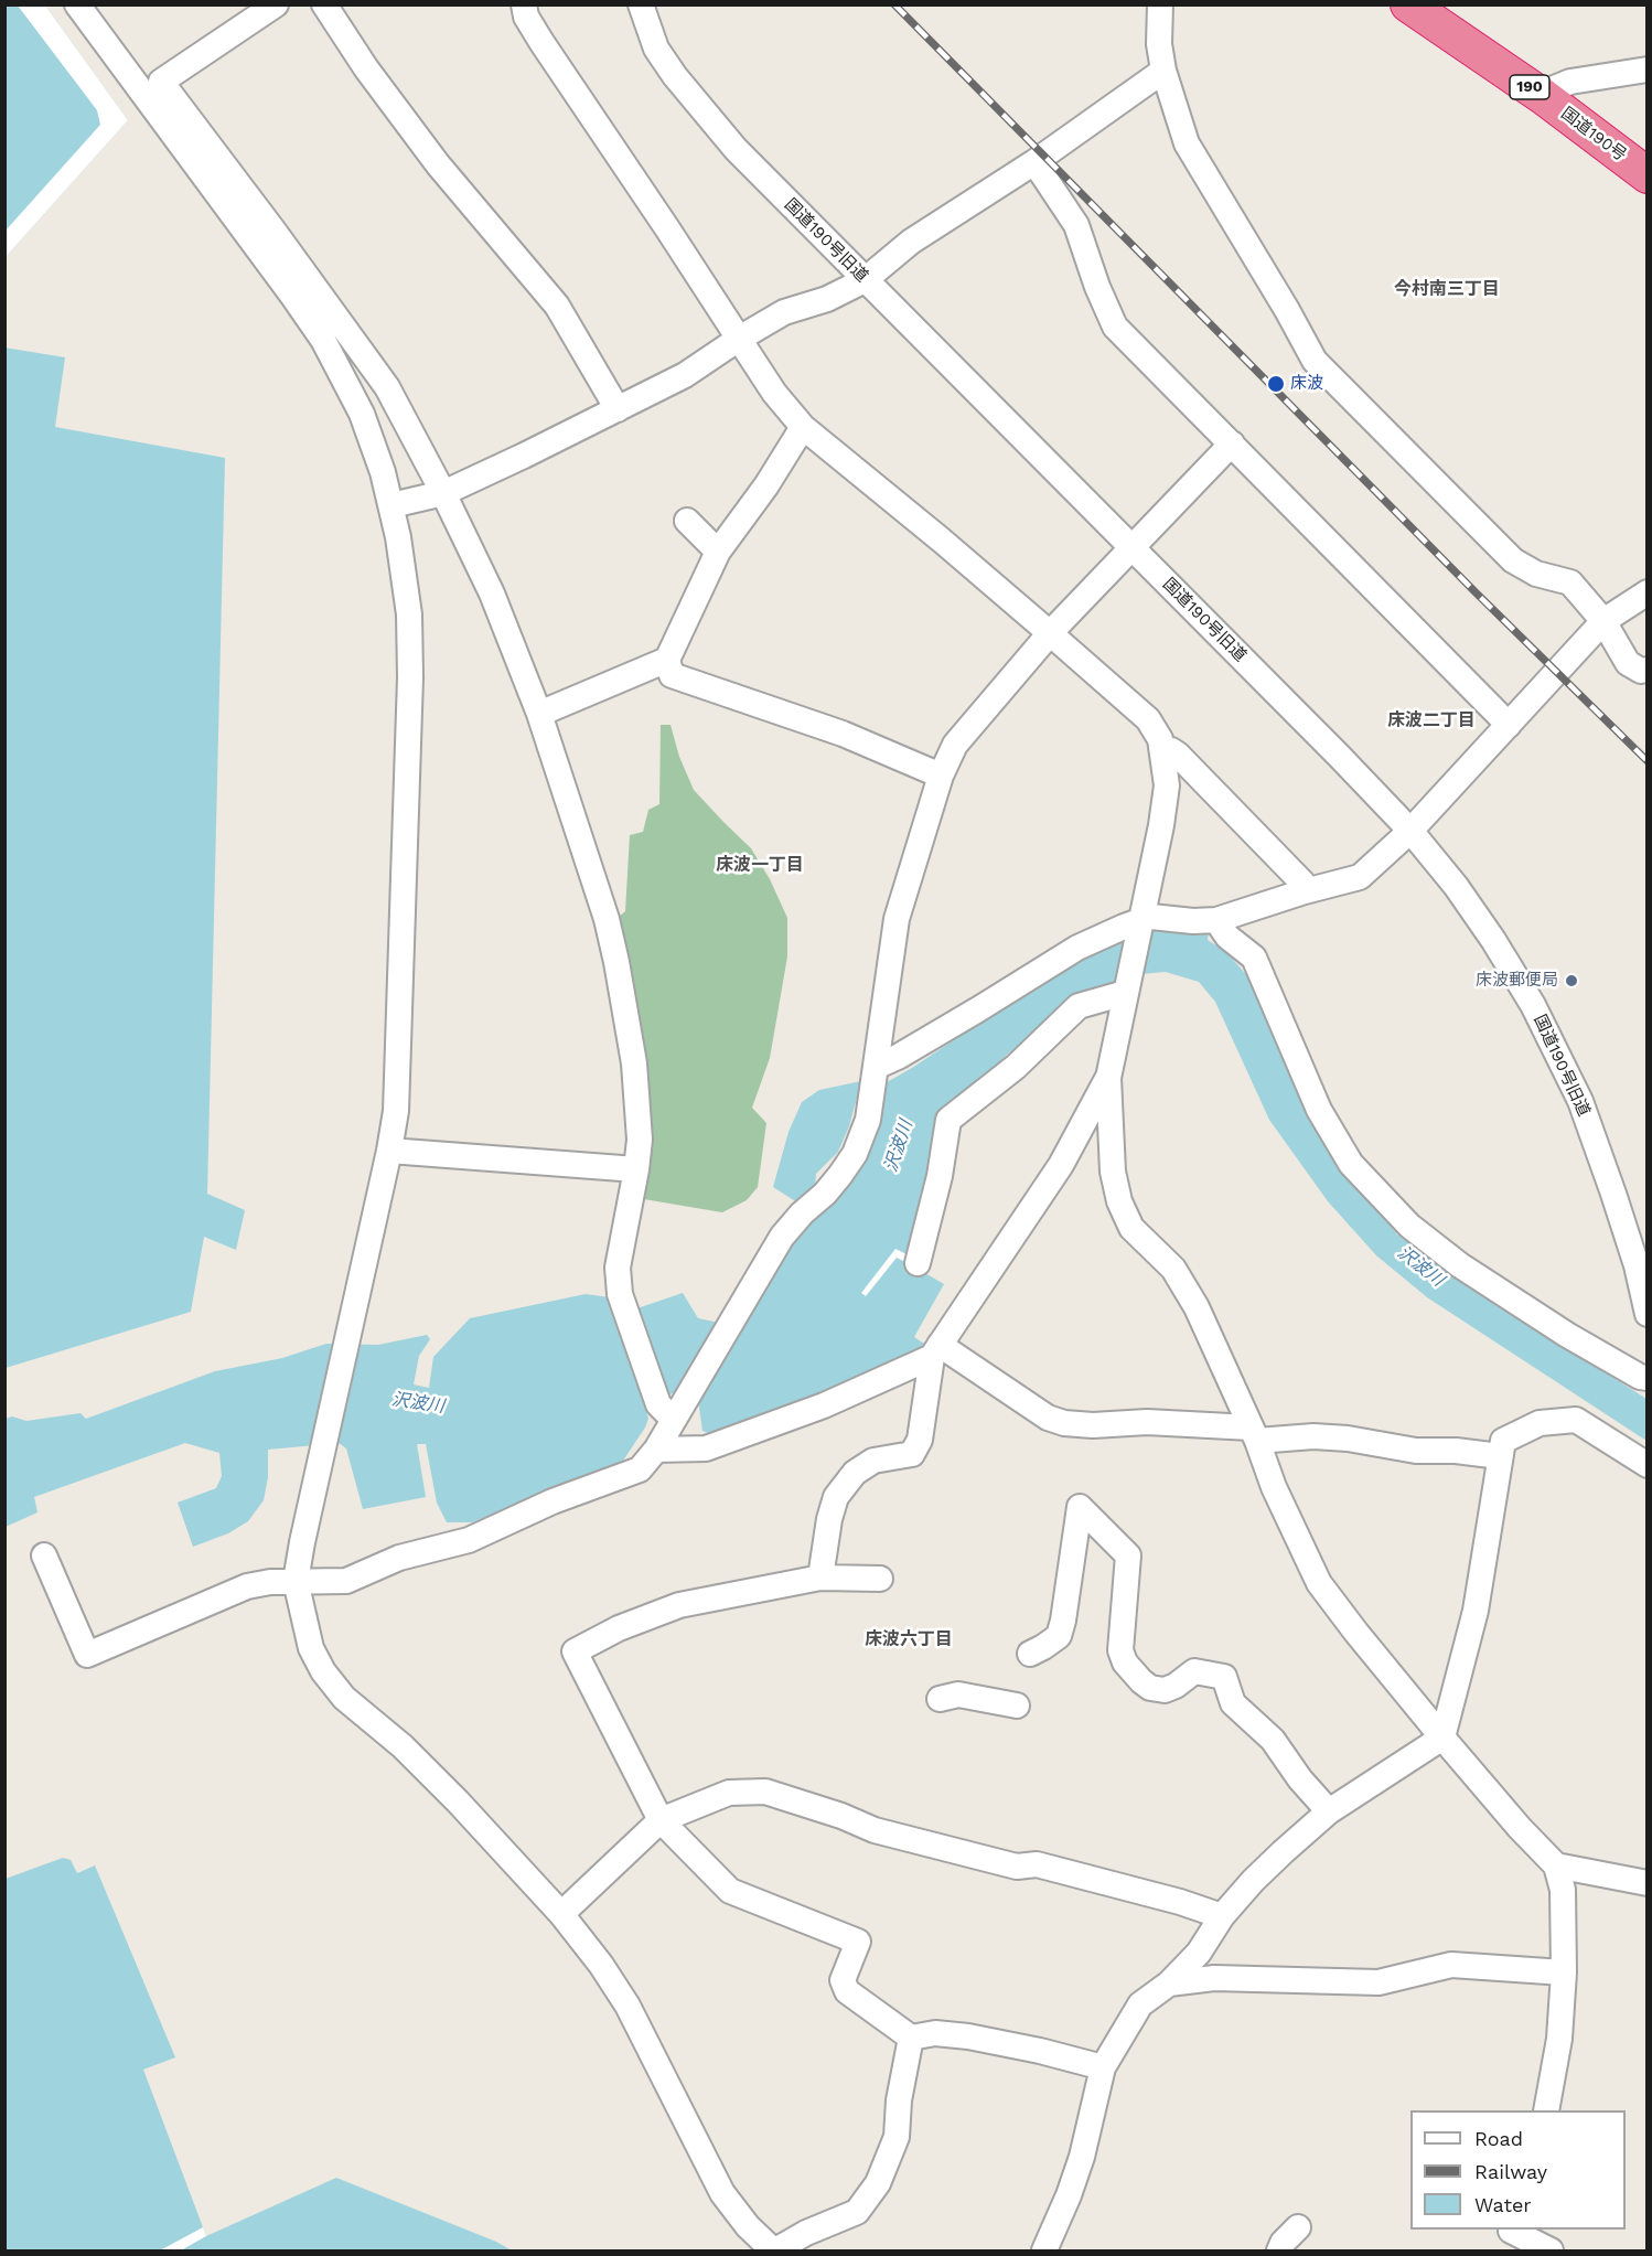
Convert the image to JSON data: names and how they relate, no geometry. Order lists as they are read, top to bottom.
{
  "streets": {
    "highway": ["190", "国道190号"],
    "street": ["国道190号旧道"]
  },
  "districts": [
    "今村南三丁目",
    "床波二丁目",
    "床波一丁目",
    "床波六丁目"
  ],
  "water": ["沢波川"],
  "places": ["床波", "床波郵便局"],
  "legend": ["Road", "Railway", "Water"]
}
